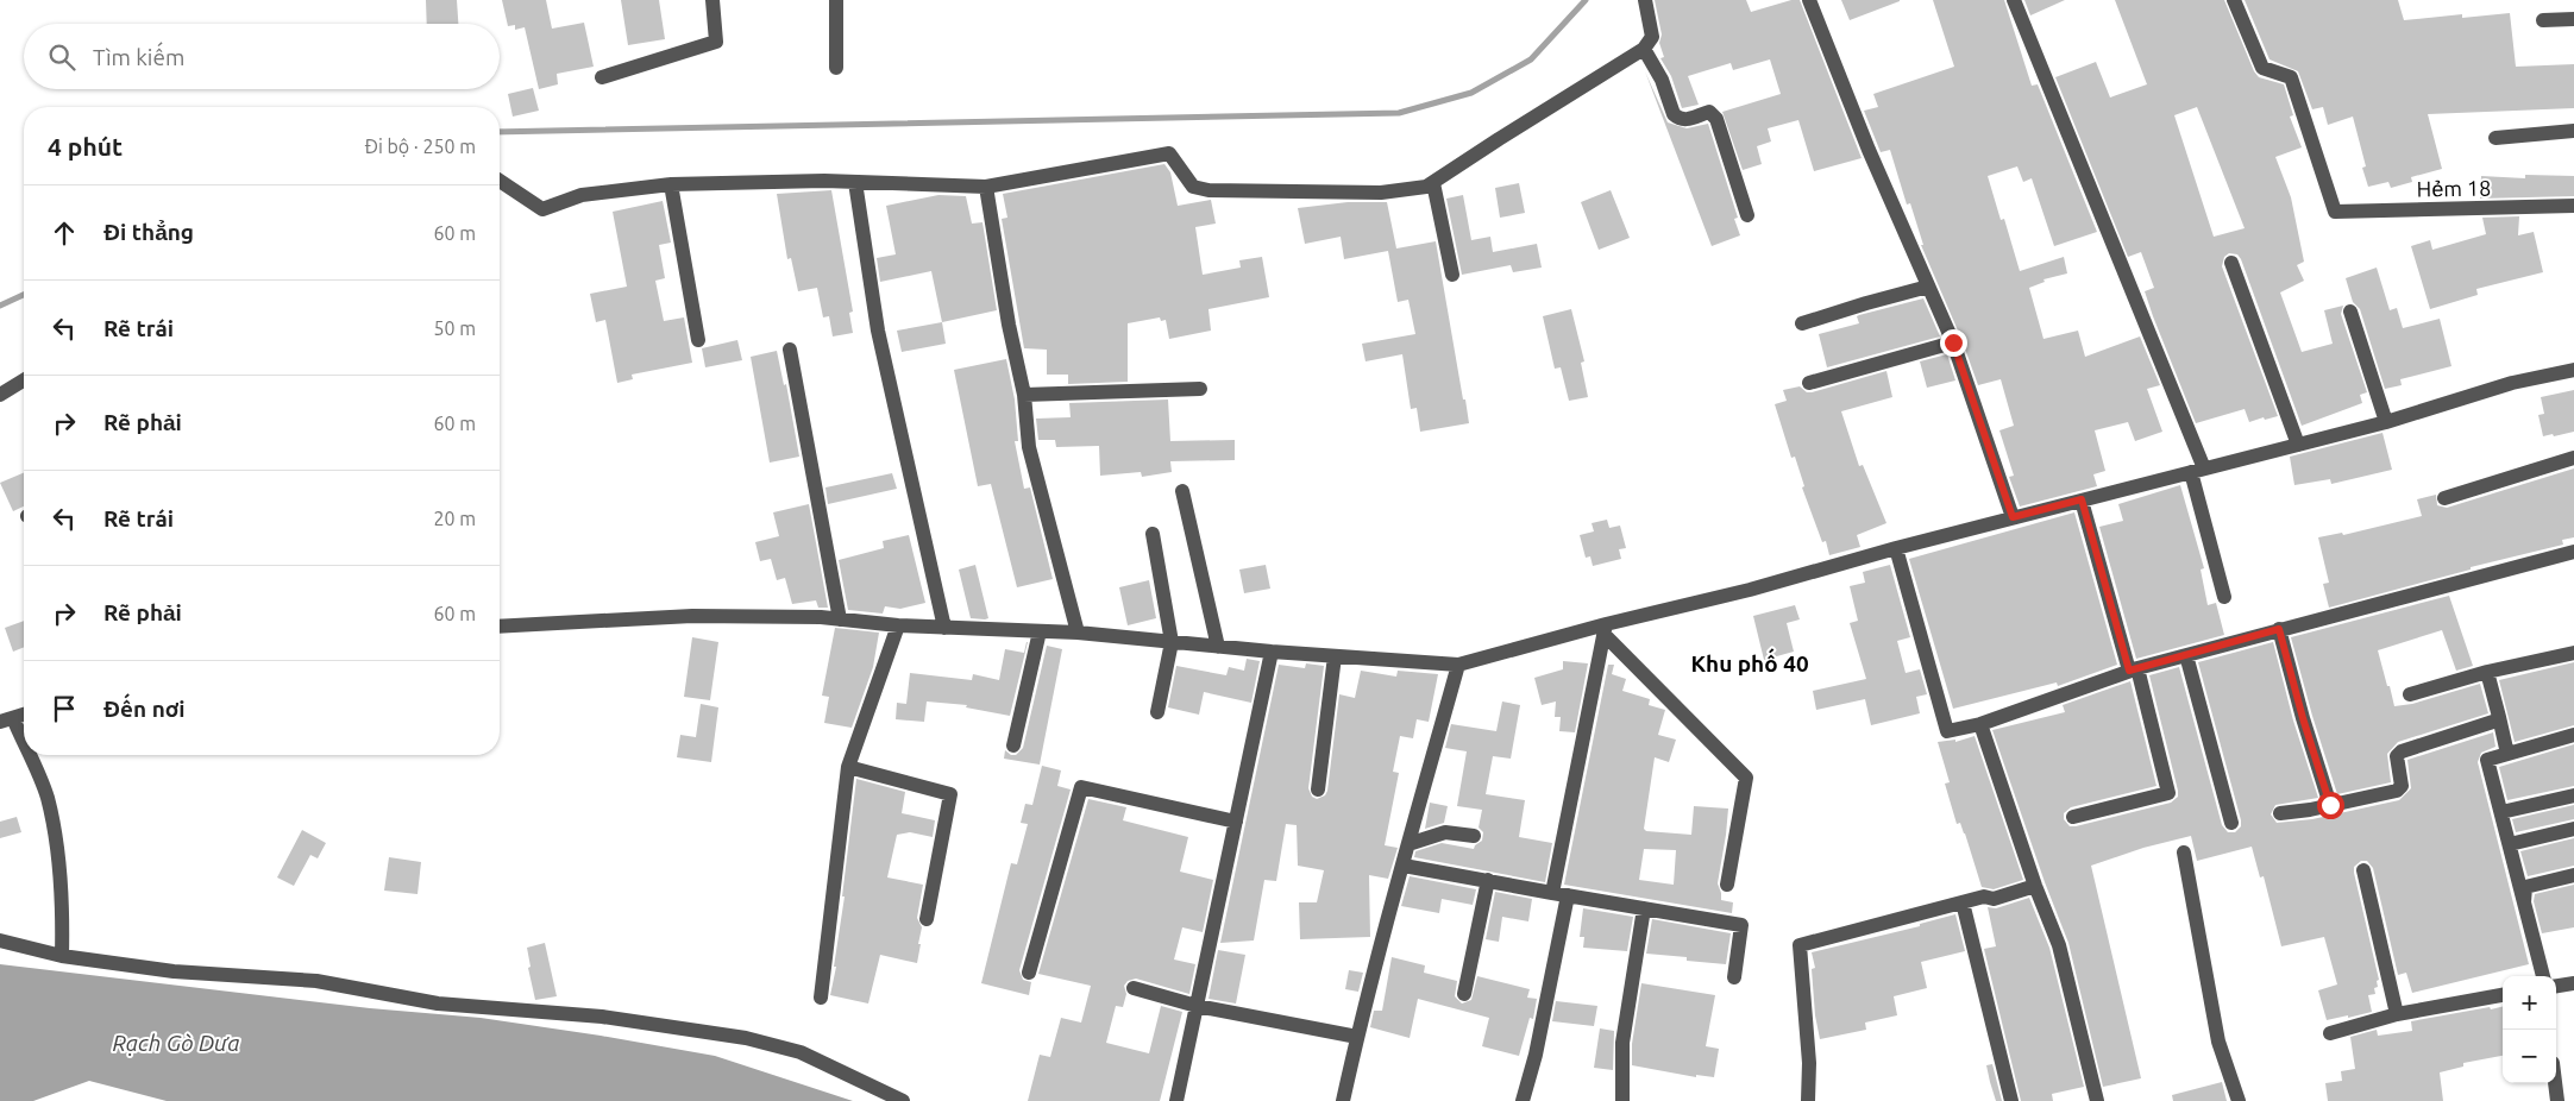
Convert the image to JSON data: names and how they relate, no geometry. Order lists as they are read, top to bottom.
{
  "streets": {
    "street": ["Hẻm 18"]
  },
  "districts": ["Khu phố 40"],
  "water": ["Rạch Gò Dưa"],
  "page": {
    "search": "Tìm kiếm",
    "heading": ["4 phút", "Đi bộ · 250 m"],
    "list": [
      ["Đi thẳng", "60 m"],
      ["Rẽ trái", "50 m"],
      ["Rẽ phải", "60 m"],
      ["Rẽ trái", "20 m"],
      ["Rẽ phải", "60 m"],
      "Đến nơi"
    ],
    "map_buttons": ["+", "−"]
  }
}
